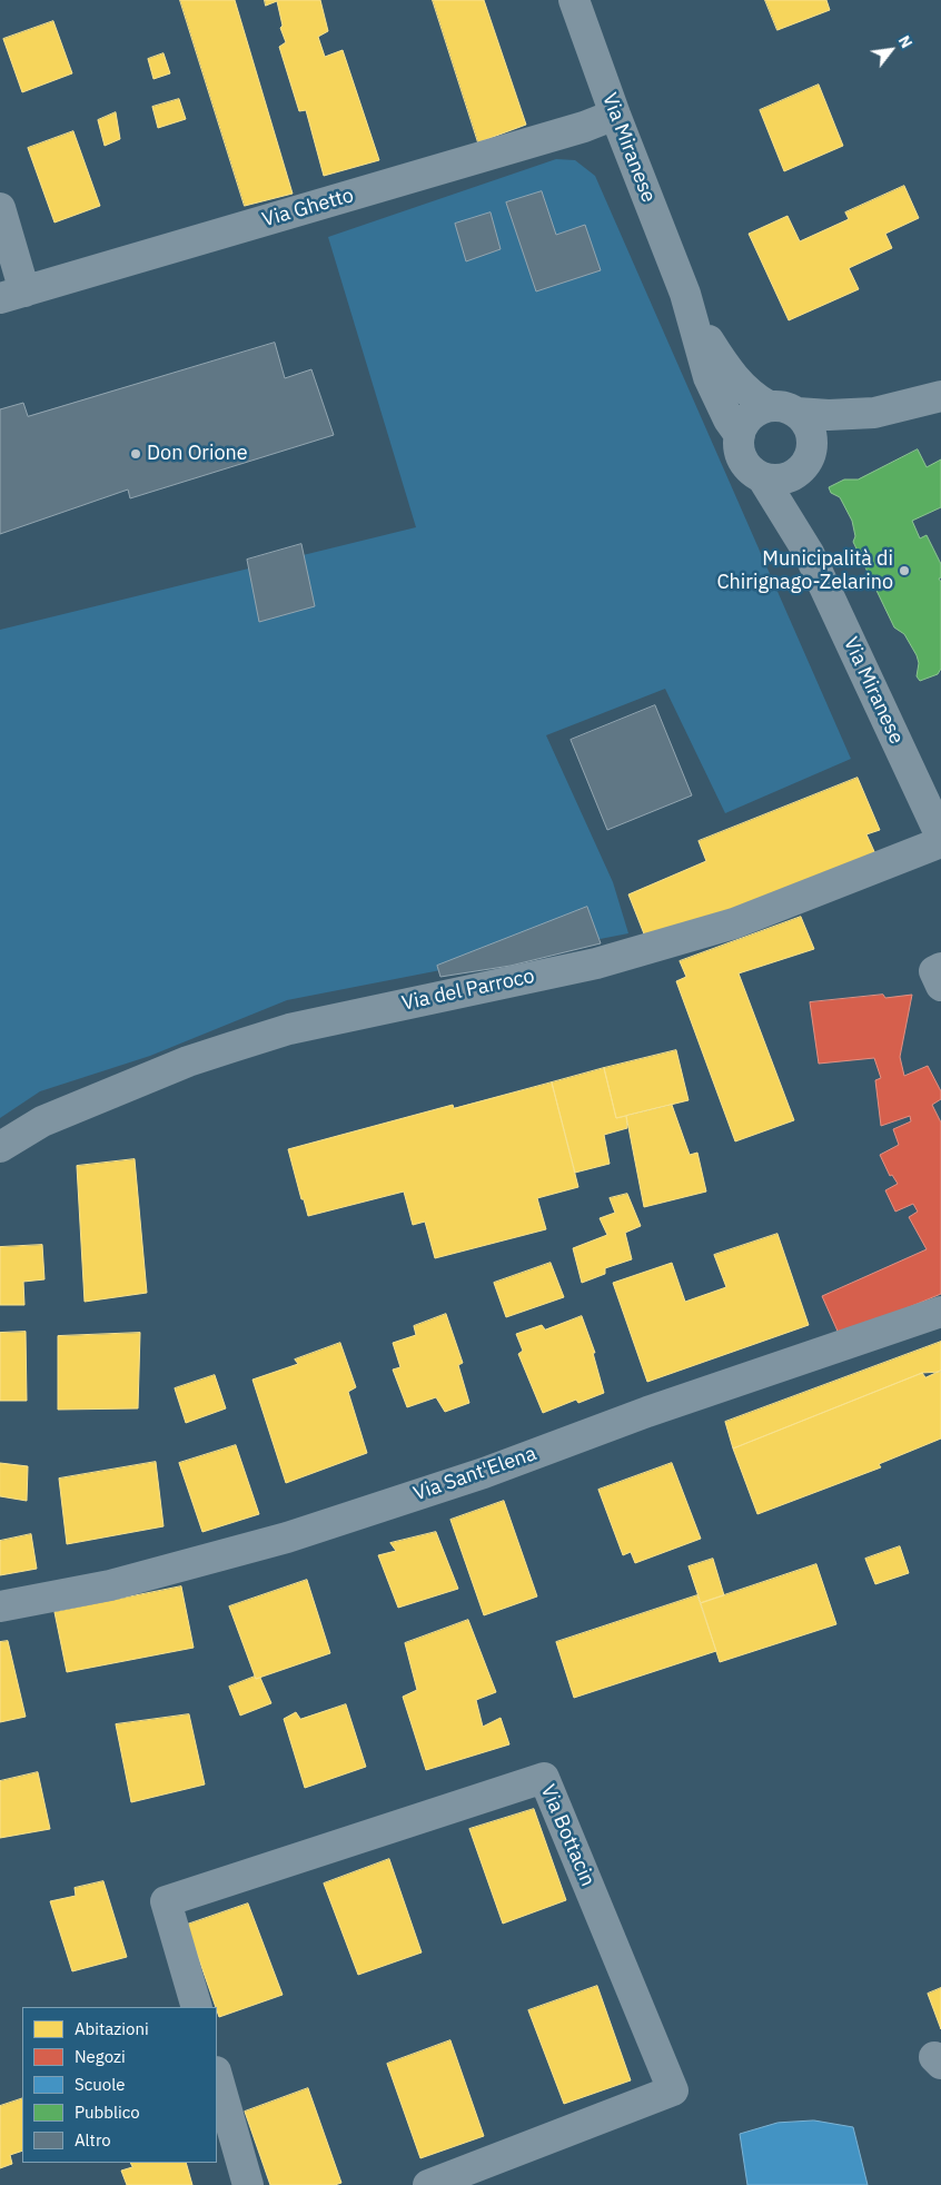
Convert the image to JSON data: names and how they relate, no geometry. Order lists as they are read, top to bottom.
{
  "streets": {
    "street": [
      "Via Miranese",
      "Via Ghetto",
      "Via del Parroco",
      "Via Sant'Elena",
      "Via Bottacin"
    ]
  },
  "crossings": [
    ["Via Miranese", "Via Ghetto"]
  ],
  "places": ["Don Orione", "Municipalità di Chirignago-Zelarino"],
  "legend": [
    "Abitazioni",
    "Negozi",
    "Scuole",
    "Pubblico",
    "Altro"
  ],
  "north": "top right"
}
